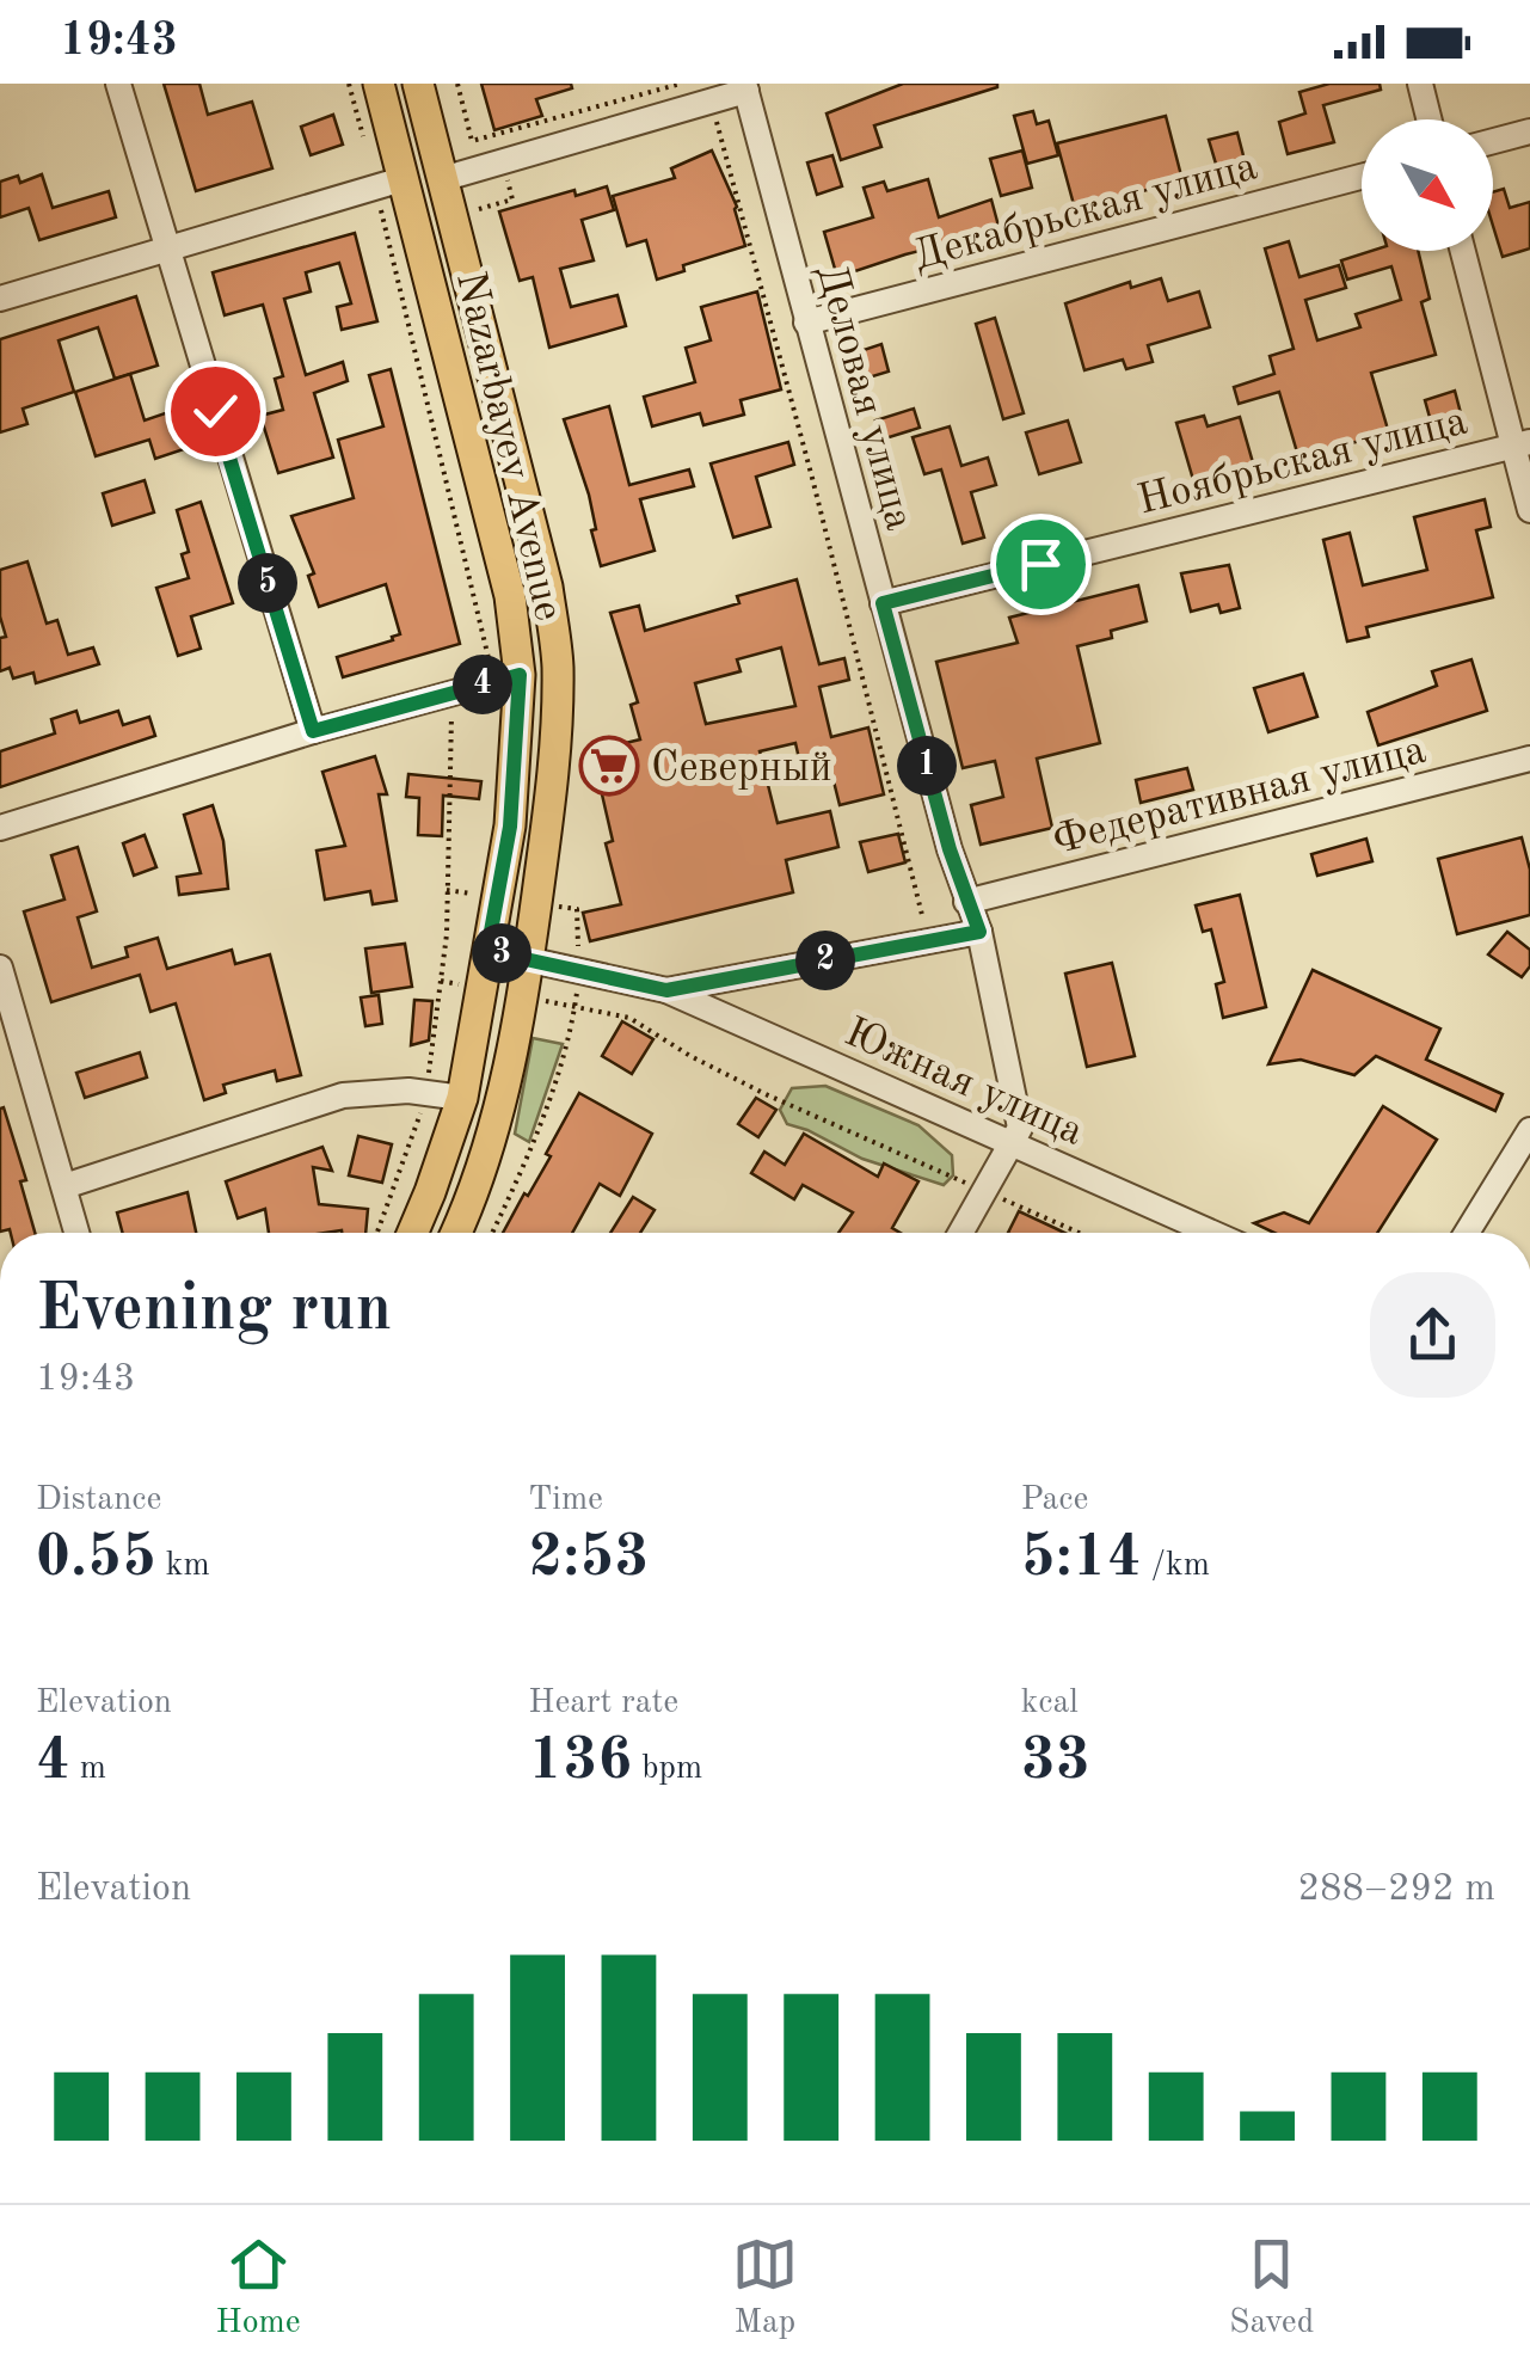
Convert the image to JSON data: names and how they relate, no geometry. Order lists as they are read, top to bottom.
{
  "streets": {
    "main road": ["Nazarbayev Avenue"],
    "street": [
      "Декабрьская улица",
      "Деловая улица",
      "Ноябрьская улица",
      "Федеративная улица",
      "Южная улица"
    ]
  },
  "crossings": [
    ["Декабрьская улица", "Деловая улица"],
    ["Деловая улица", "Ноябрьская улица"],
    ["Деловая улица", "Федеративная улица"],
    ["Деловая улица", "Южная улица"],
    ["Nazarbayev Avenue", "Южная улица"]
  ],
  "places": {
    "supermarket": ["Северный"]
  },
  "north": "bottom right",
  "page": {
    "status": "19:43",
    "pins": [
      "5",
      "4",
      "1",
      "3",
      "2"
    ],
    "heading": ["Evening run", "19:43"],
    "stats": [
      ["Distance", "0.55 km"],
      ["Time", "2:53"],
      ["Pace", "5:14 /km"],
      ["Elevation", "4 m"],
      ["Heart rate", "136 bpm"],
      ["kcal", "33"]
    ],
    "chart": ["Elevation", "288–292 m"],
    "tabs": ["Home", "Map", "Saved"]
  }
}
